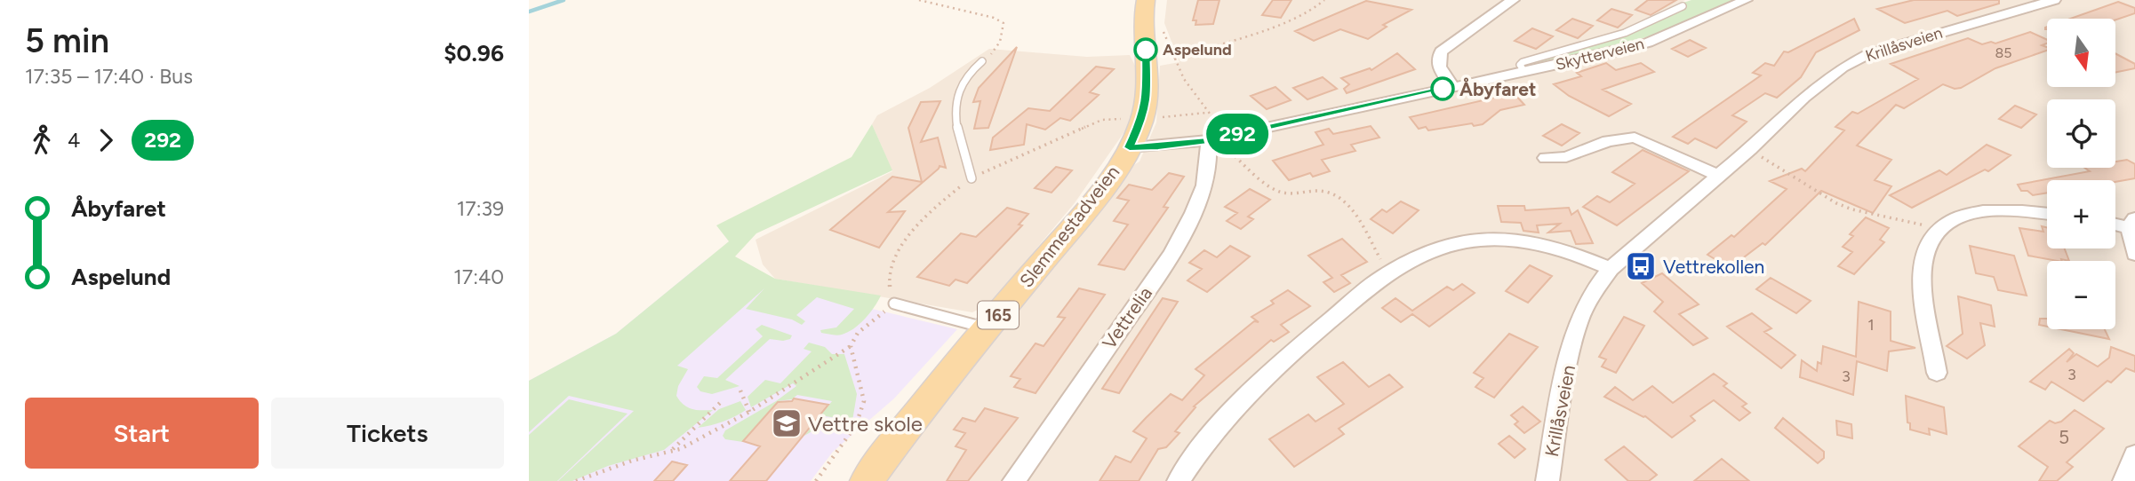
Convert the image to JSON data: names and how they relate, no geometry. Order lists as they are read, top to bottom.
{
  "streets": {
    "main road": ["Slemmestadveien", "165"],
    "street": ["Krillåsveien", "Skytterveien", "Vettrelia"]
  },
  "crossings": [
    ["Skytterveien", "Slemmestadveien"],
    ["Skytterveien", "Vettrelia"]
  ],
  "places": {
    "other": ["Aspelund", "Åbyfaret"],
    "bus stop": ["Vettrekollen"],
    "school or university": ["Vettre skole"]
  },
  "lines": ["bus line 292"],
  "house_numbers": [
    "85",
    "1",
    "3",
    "3",
    "5"
  ],
  "north": "bottom",
  "page": {
    "heading": ["5 min", "17:35 – 17:40 · Bus", "$0.96"],
    "on_map": "292",
    "map_buttons": ["+", "−"],
    "legs": ["4", "292"],
    "list": [
      {
        "name": "Åbyfaret",
        "value": "17:39"
      },
      {
        "name": "Aspelund",
        "value": "17:40"
      }
    ],
    "buttons": ["Start", "Tickets"]
  }
}
